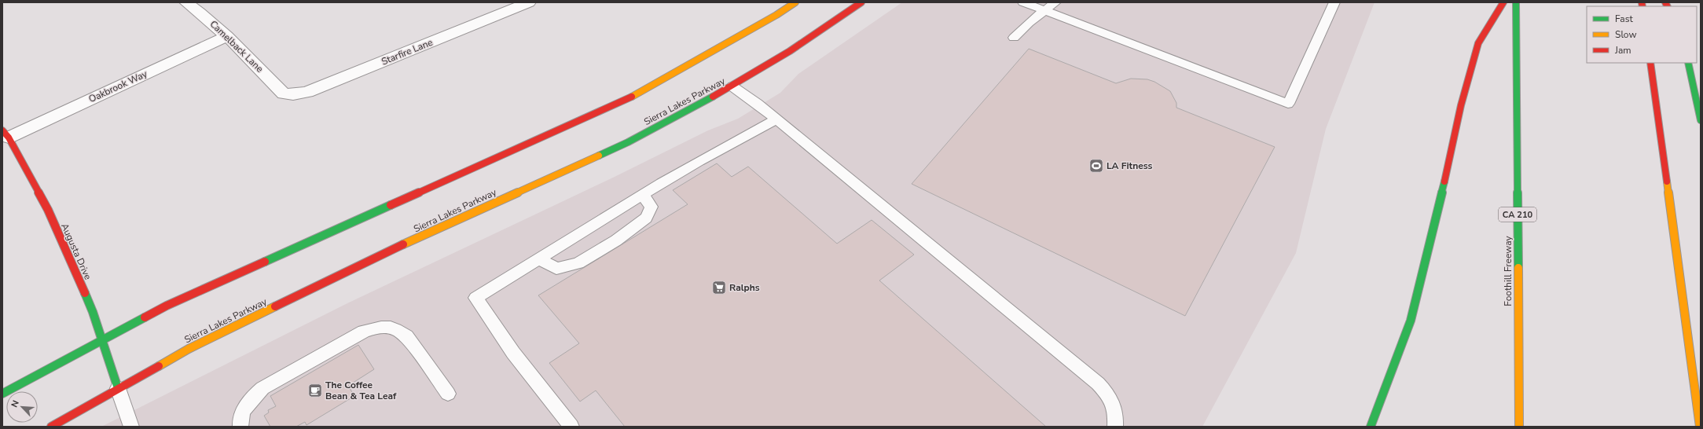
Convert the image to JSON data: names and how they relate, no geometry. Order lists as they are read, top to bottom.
{
  "streets": {
    "main road": [
      "Sierra Lakes Parkway",
      "CA 210",
      "Augusta Drive",
      "Foothill Freeway"
    ],
    "street": ["Camelback Lane", "Starfire Lane", "Oakbrook Way"]
  },
  "crossings": [
    ["Camelback Lane", "Starfire Lane"],
    ["Camelback Lane", "Oakbrook Way"],
    ["Oakbrook Way", "Augusta Drive"],
    ["Sierra Lakes Parkway", "Augusta Drive"]
  ],
  "places": {
    "sports": ["LA Fitness"],
    "supermarket": ["Ralphs"],
    "cafe": ["The Coffee Bean & Tea Leaf"]
  },
  "legend": ["Fast", "Slow", "Jam"],
  "north": "top left"
}
